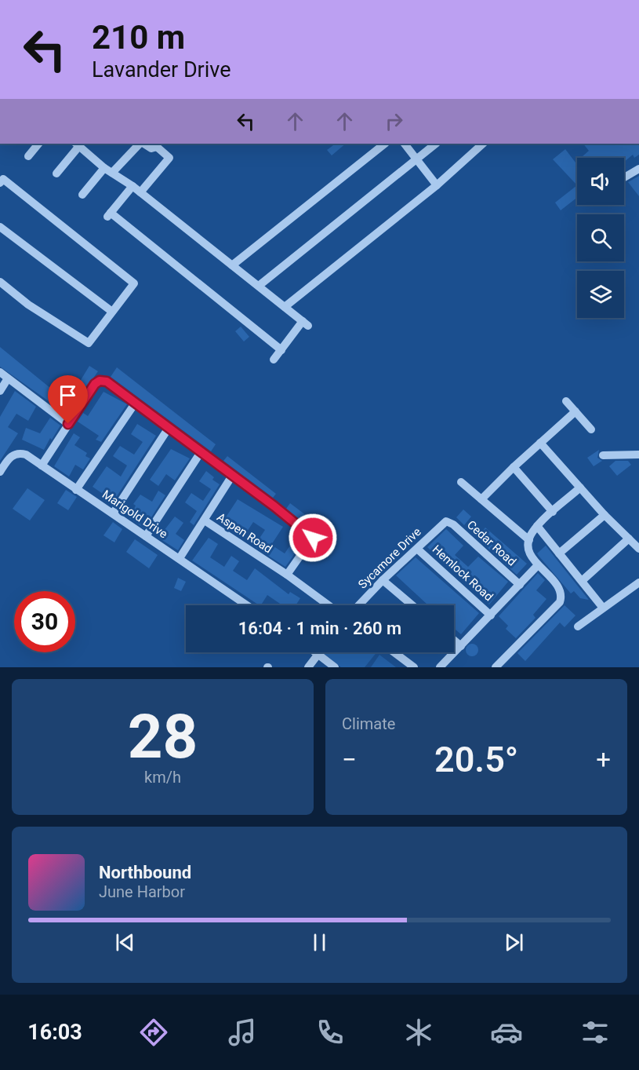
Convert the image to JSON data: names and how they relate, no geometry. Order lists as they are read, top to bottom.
{
  "streets": {
    "street": [
      "Marigold Drive",
      "Aspen Road",
      "Cedar Road",
      "Sycamore Drive",
      "Hemlock Road"
    ]
  },
  "crossings": [
    ["Cedar Road", "Sycamore Drive"],
    ["Sycamore Drive", "Hemlock Road"]
  ],
  "page": {
    "turn": ["210 m", "Lavander Drive"],
    "limit": "30",
    "trip": "16:04 · 1 min · 260 m",
    "tile": [
      ["28", "km/h"],
      "Climate"
    ],
    "heat": ["−", "20.5°", "+"],
    "song": ["Northbound", "June Harbor"],
    "tabs": "16:03"
  }
}
